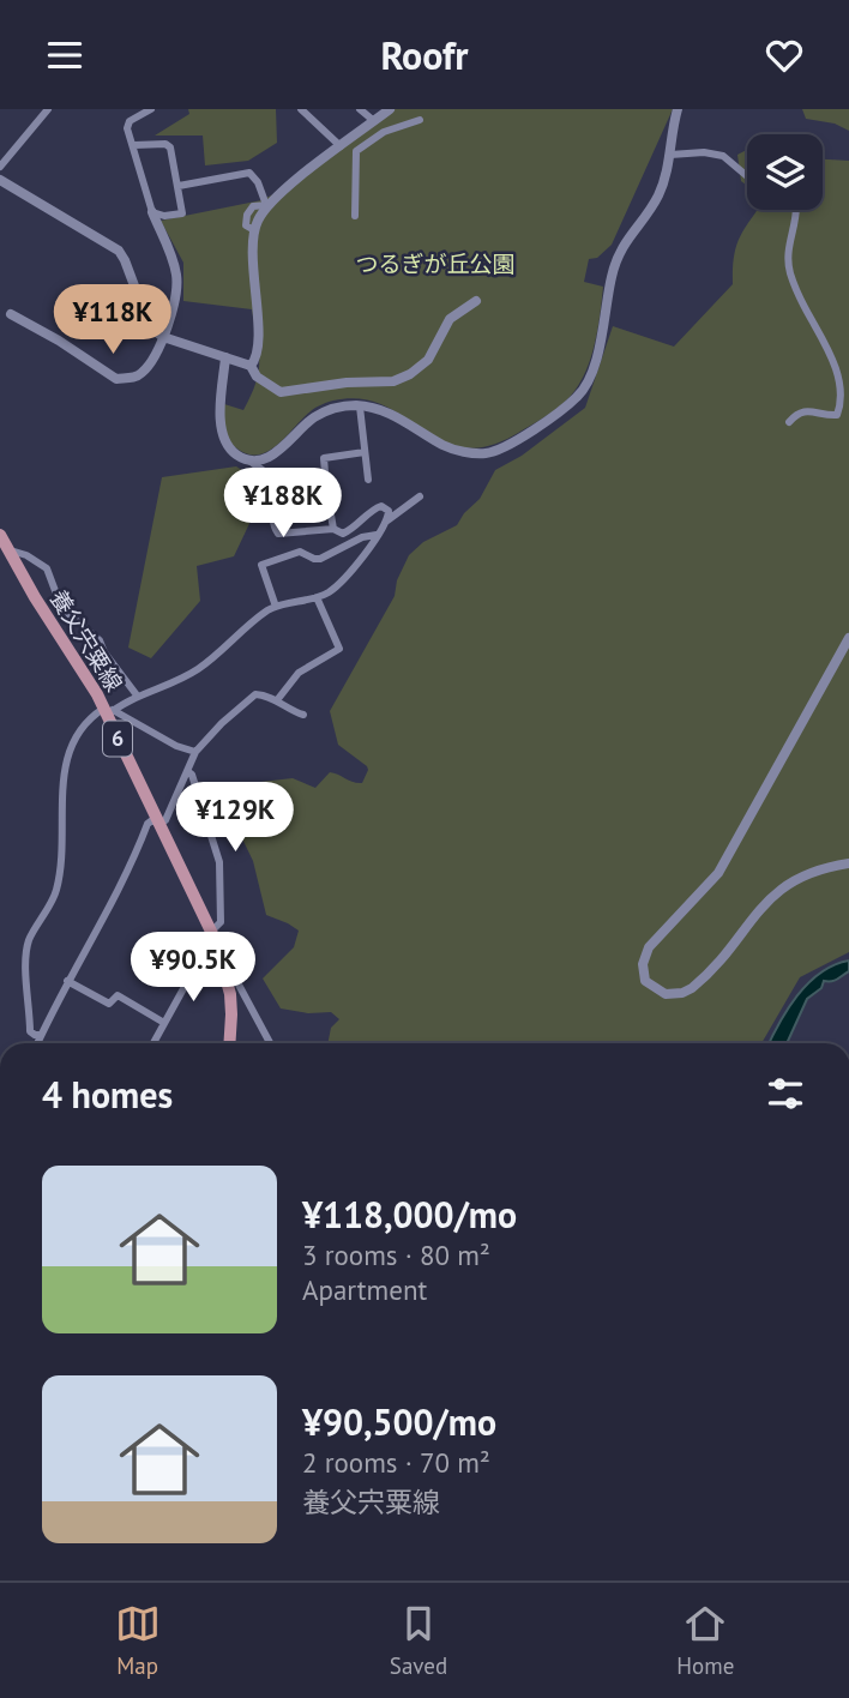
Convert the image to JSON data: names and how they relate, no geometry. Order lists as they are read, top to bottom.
{
  "streets": {
    "main road": ["養父宍粟線", "6"]
  },
  "parks": ["つるぎが丘公園"],
  "page": {
    "header": "Roofr",
    "price": [
      "¥118K",
      "¥188K",
      "¥129K",
      "¥90.5K"
    ],
    "heading": "4 homes",
    "list": [
      {
        "name": "¥118,000/mo",
        "note": "3 rooms · 80 m² · Apartment"
      },
      {
        "name": "¥90,500/mo",
        "note": "2 rooms · 70 m² · 養父宍粟線"
      }
    ],
    "tabs": ["Map", "Saved", "Home"]
  }
}
